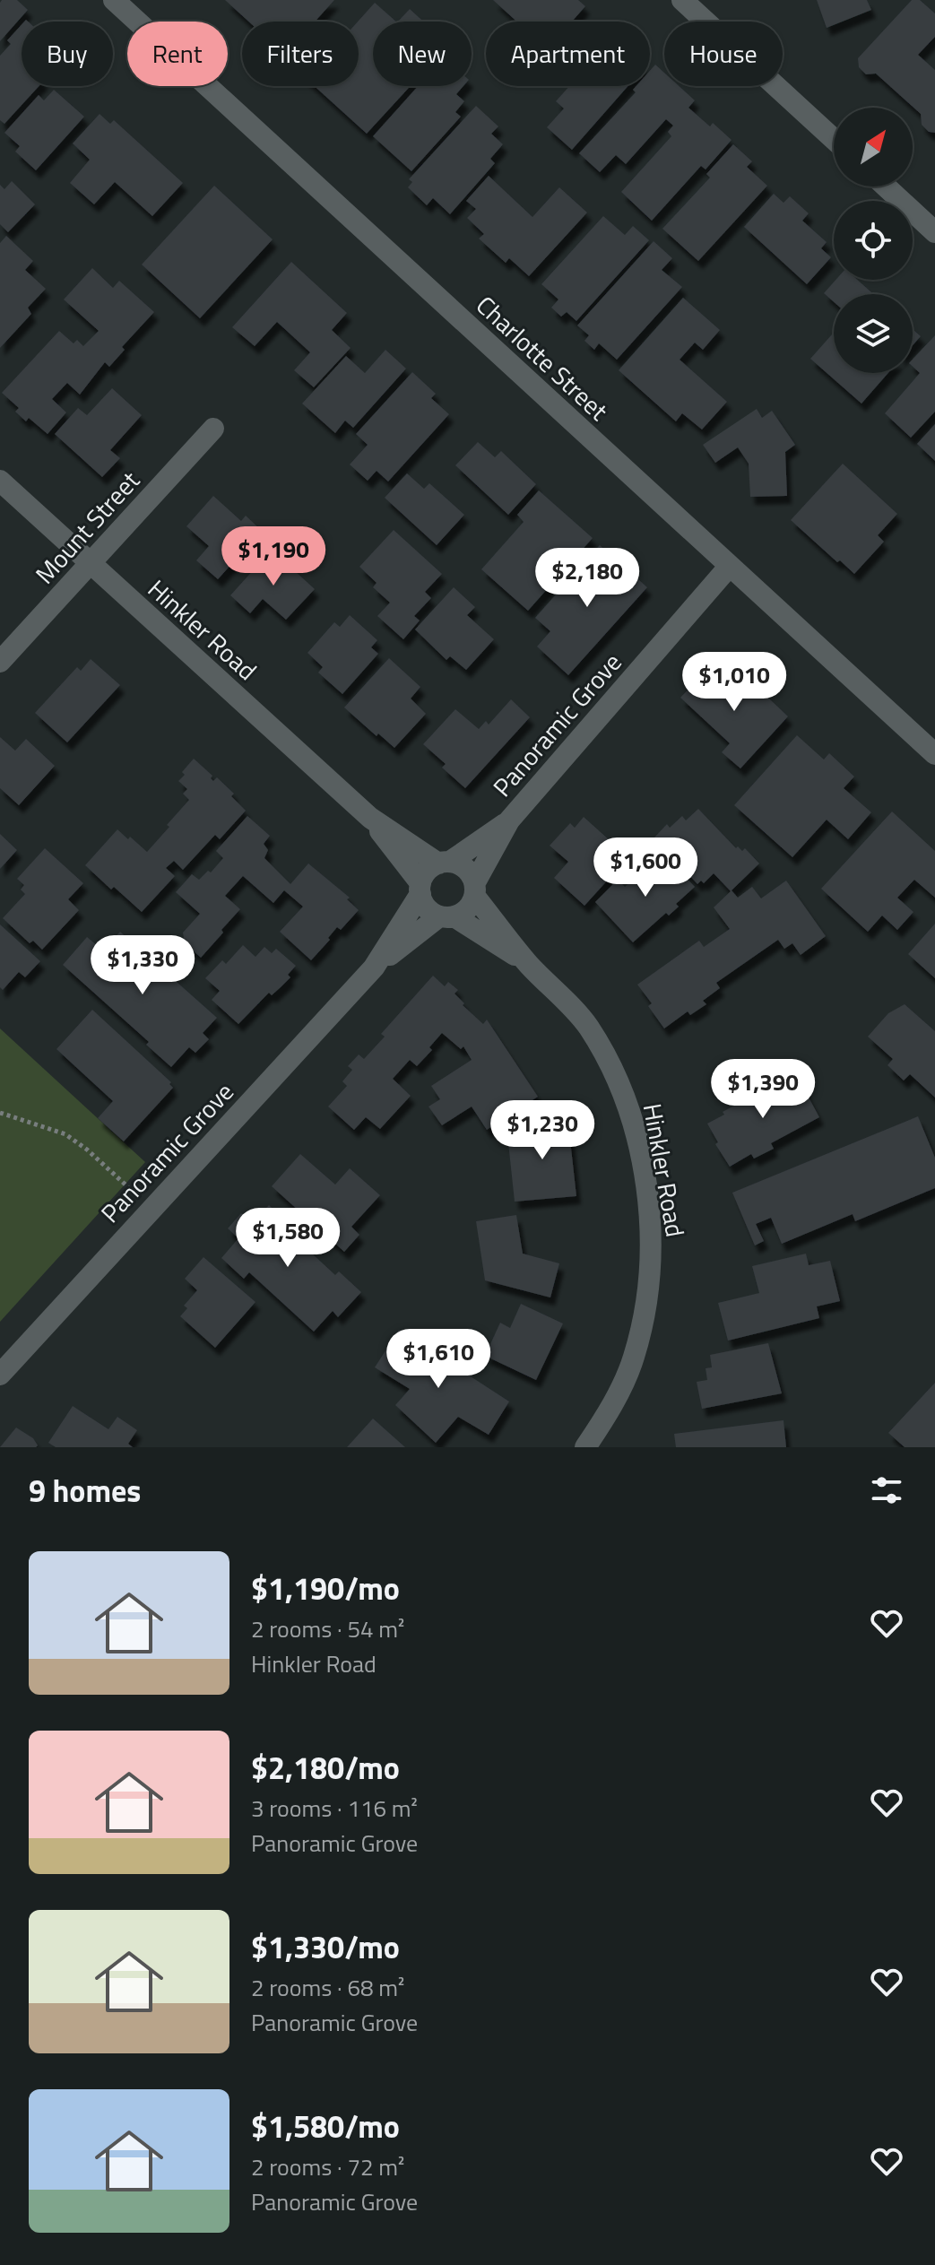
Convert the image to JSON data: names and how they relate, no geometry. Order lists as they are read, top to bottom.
{
  "streets": {
    "street": [
      "Charlotte Street",
      "Mount Street",
      "Hinkler Road",
      "Panoramic Grove"
    ]
  },
  "crossings": [
    ["Charlotte Street", "Panoramic Grove"],
    ["Mount Street", "Hinkler Road"],
    ["Hinkler Road", "Panoramic Grove"]
  ],
  "north": "top right",
  "page": {
    "chip": [
      "Buy",
      "Rent",
      "Filters",
      "New",
      "Apartment",
      "House"
    ],
    "price": [
      "$1,190",
      "$2,180",
      "$1,010",
      "$1,600",
      "$1,330",
      "$1,390",
      "$1,230",
      "$1,580",
      "$1,610"
    ],
    "heading": "9 homes",
    "list": [
      {
        "name": "$1,190/mo",
        "note": "2 rooms · 54 m² · Hinkler Road"
      },
      {
        "name": "$2,180/mo",
        "note": "3 rooms · 116 m² · Panoramic Grove"
      },
      {
        "name": "$1,330/mo",
        "note": "2 rooms · 68 m² · Panoramic Grove"
      },
      {
        "name": "$1,580/mo",
        "note": "2 rooms · 72 m² · Panoramic Grove"
      }
    ]
  }
}
